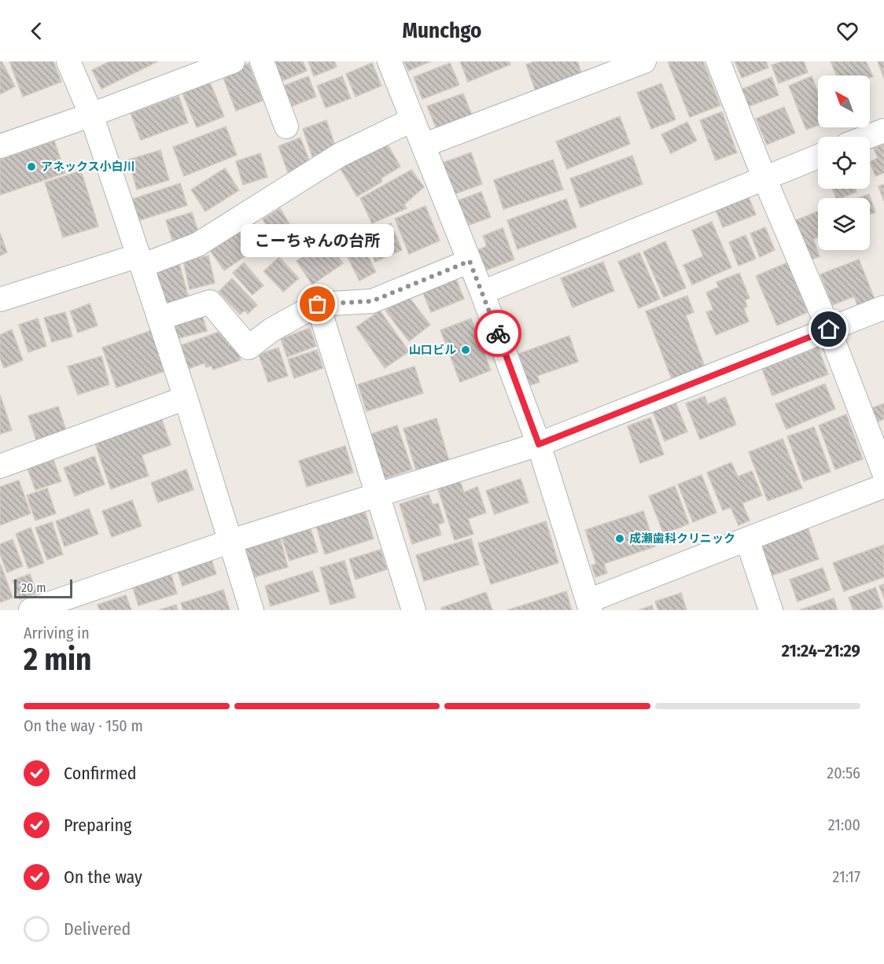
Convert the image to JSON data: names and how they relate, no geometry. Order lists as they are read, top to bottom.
{
  "places": [
    "アネックス小白川",
    "こーちゃんの台所",
    "山口ビル",
    "成瀬歯科クリニック"
  ],
  "scale_bar": "20 m",
  "north": "top left",
  "page": {
    "header": "Munchgo",
    "bubble": "こーちゃんの台所",
    "scale": "20 m",
    "heading": ["2 min", "Arriving in", "21:24–21:29"],
    "bar": "On the way · 150 m",
    "list": [
      ["Confirmed", "20:56"],
      ["Preparing", "21:00"],
      ["On the way", "21:17"],
      "Delivered"
    ]
  }
}
